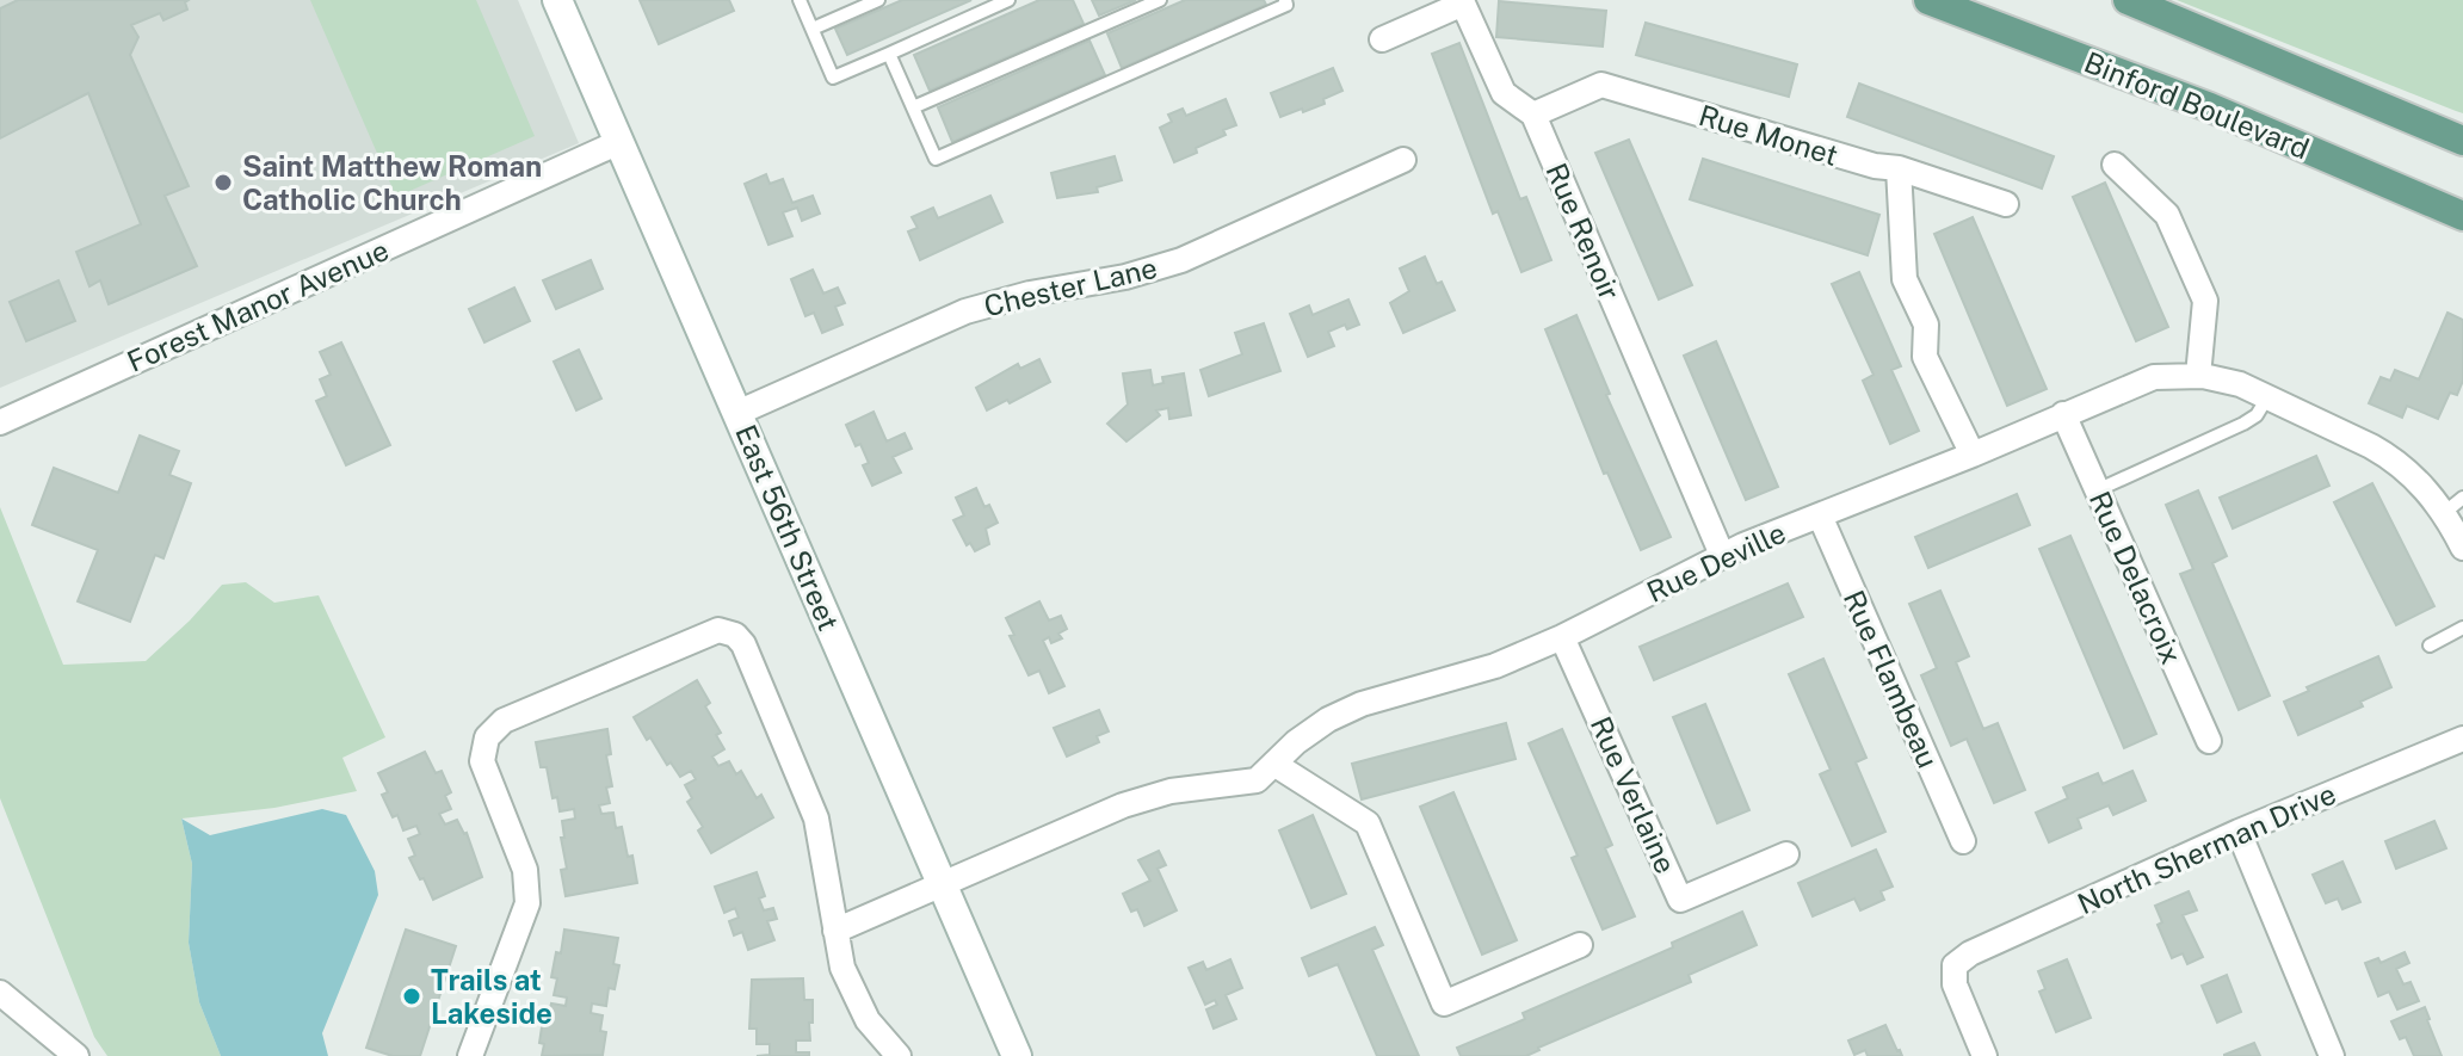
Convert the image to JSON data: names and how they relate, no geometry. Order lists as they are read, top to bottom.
{
  "streets": {
    "main road": ["Binford Boulevard"],
    "street": [
      "Rue Monet",
      "Rue Renoir",
      "Chester Lane",
      "Forest Manor Avenue",
      "East 56th Street",
      "Rue Deville",
      "Rue Delacroix",
      "Rue Flambeau",
      "Rue Verlaine",
      "North Sherman Drive"
    ]
  },
  "crossings": [
    ["Rue Monet", "Rue Renoir"],
    ["Rue Renoir", "Rue Deville"],
    ["Chester Lane", "East 56th Street"],
    ["Forest Manor Avenue", "East 56th Street"],
    ["East 56th Street", "Rue Deville"],
    ["Rue Deville", "Rue Delacroix"],
    ["Rue Deville", "Rue Flambeau"],
    ["Rue Deville", "Rue Verlaine"]
  ],
  "places": ["Saint Matthew Roman Catholic Church", "Trails at Lakeside"]
}
